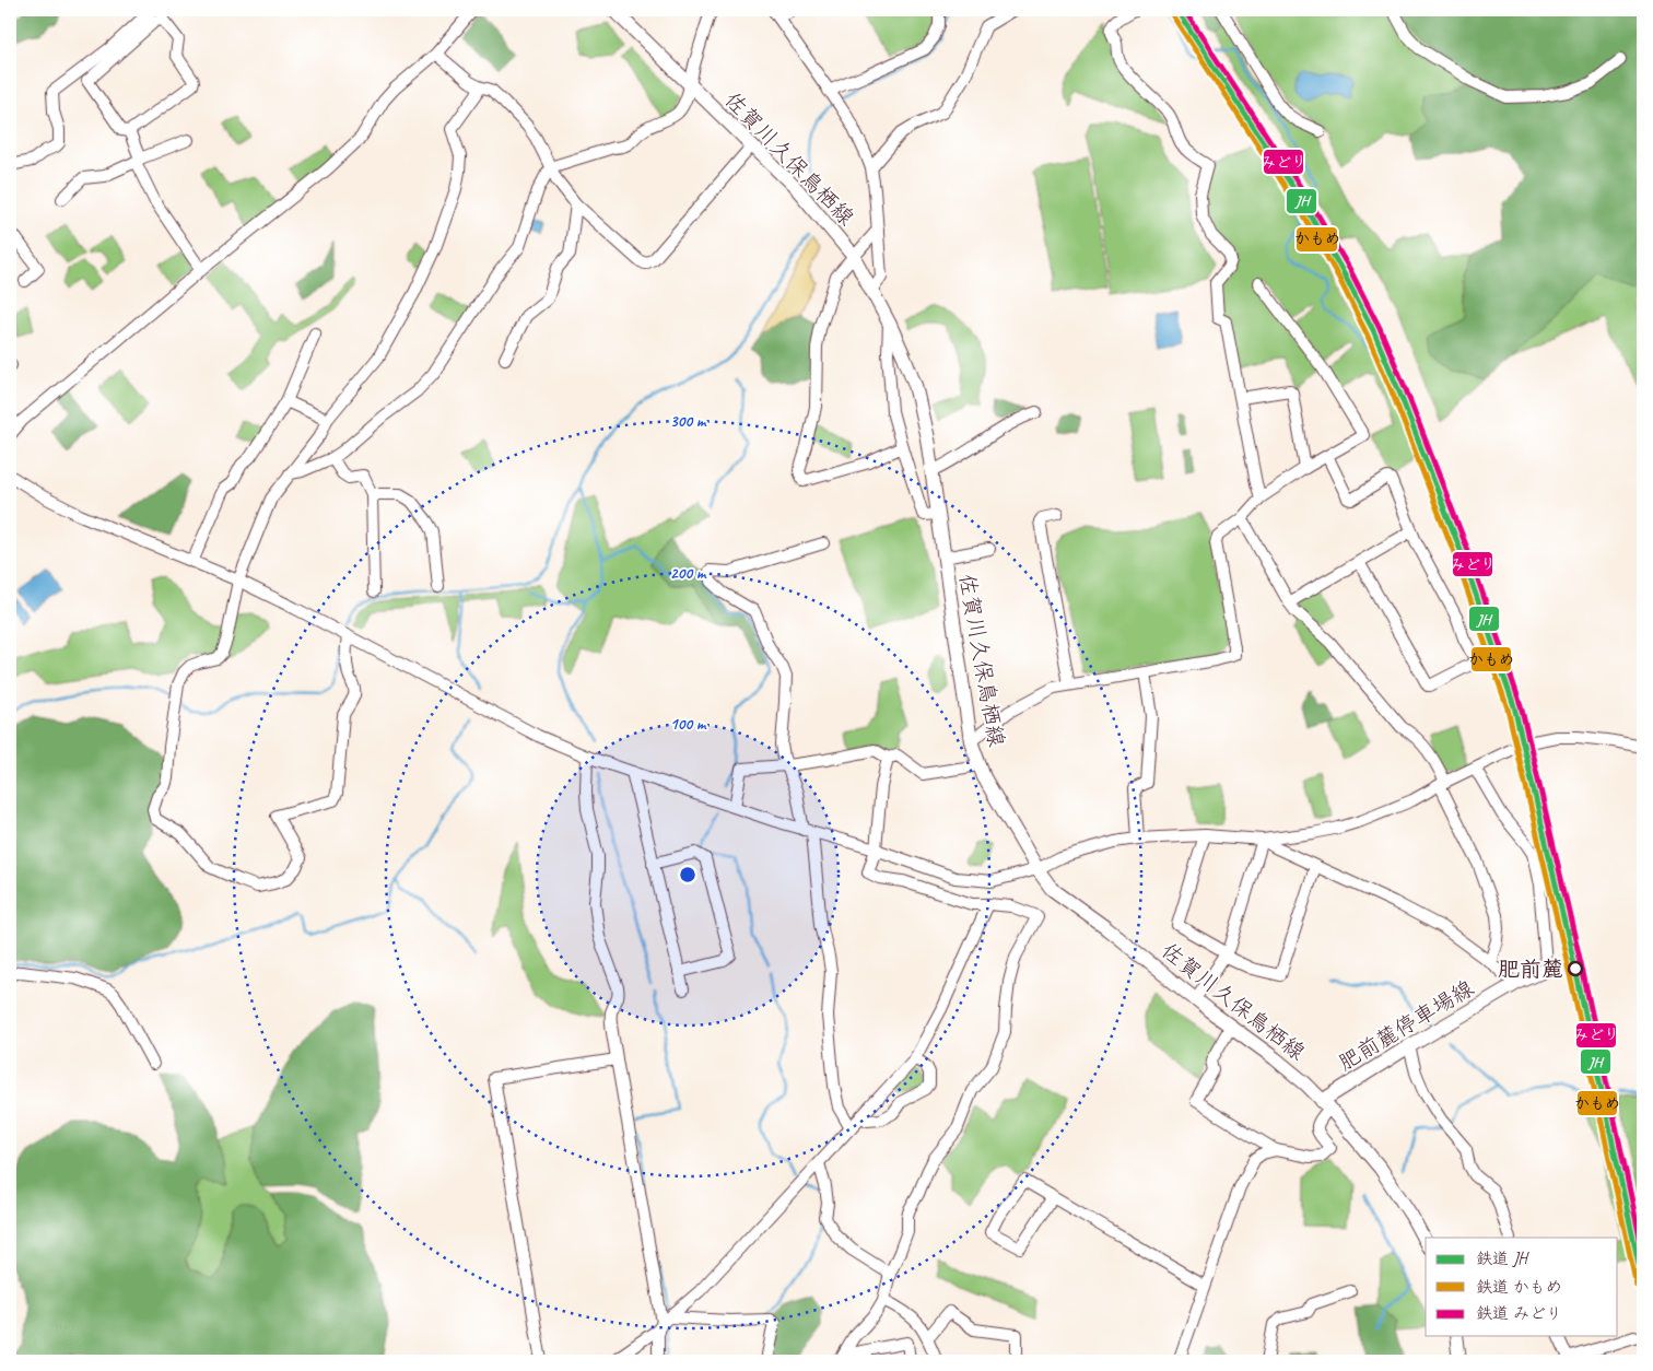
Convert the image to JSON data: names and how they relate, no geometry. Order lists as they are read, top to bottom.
{
  "streets": {
    "main road": ["佐賀川久保鳥栖線", "肥前麓停車場線"]
  },
  "crossings": [
    ["佐賀川久保鳥栖線", "肥前麓停車場線"]
  ],
  "places": ["肥前麓"],
  "lines": ["rail line JH", "rail line みどり", "rail line かもめ"],
  "legend": ["鉄道 JH", "鉄道 かもめ", "鉄道 みどり"],
  "rings": ["300 m", "200 m", "100 m"]
}
